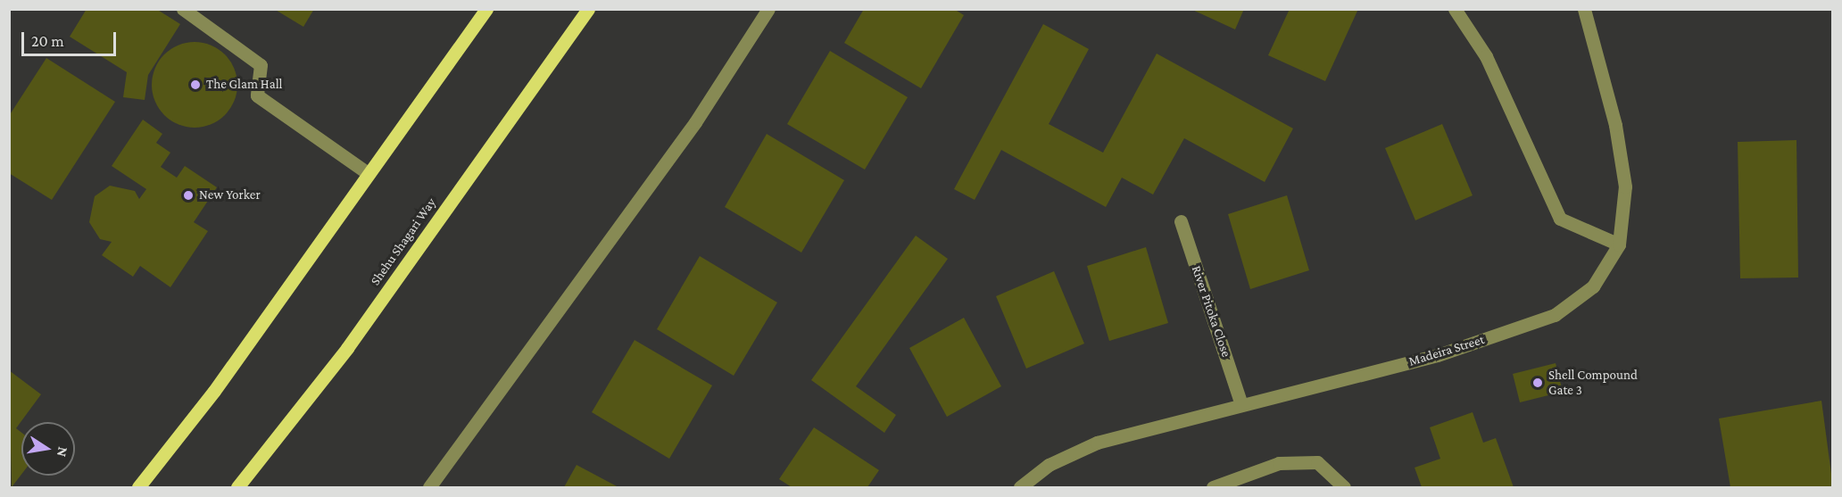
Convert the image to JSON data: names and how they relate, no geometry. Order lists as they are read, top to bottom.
{
  "streets": {
    "main road": ["Shehu Shagari Way"],
    "street": ["River Pitoka Close", "Madeira Street"]
  },
  "crossings": [
    ["River Pitoka Close", "Madeira Street"]
  ],
  "places": ["The Glam Hall", "New Yorker", "Shell Compound Gate 3"],
  "scale_bar": "20 m",
  "north": "right"
}
